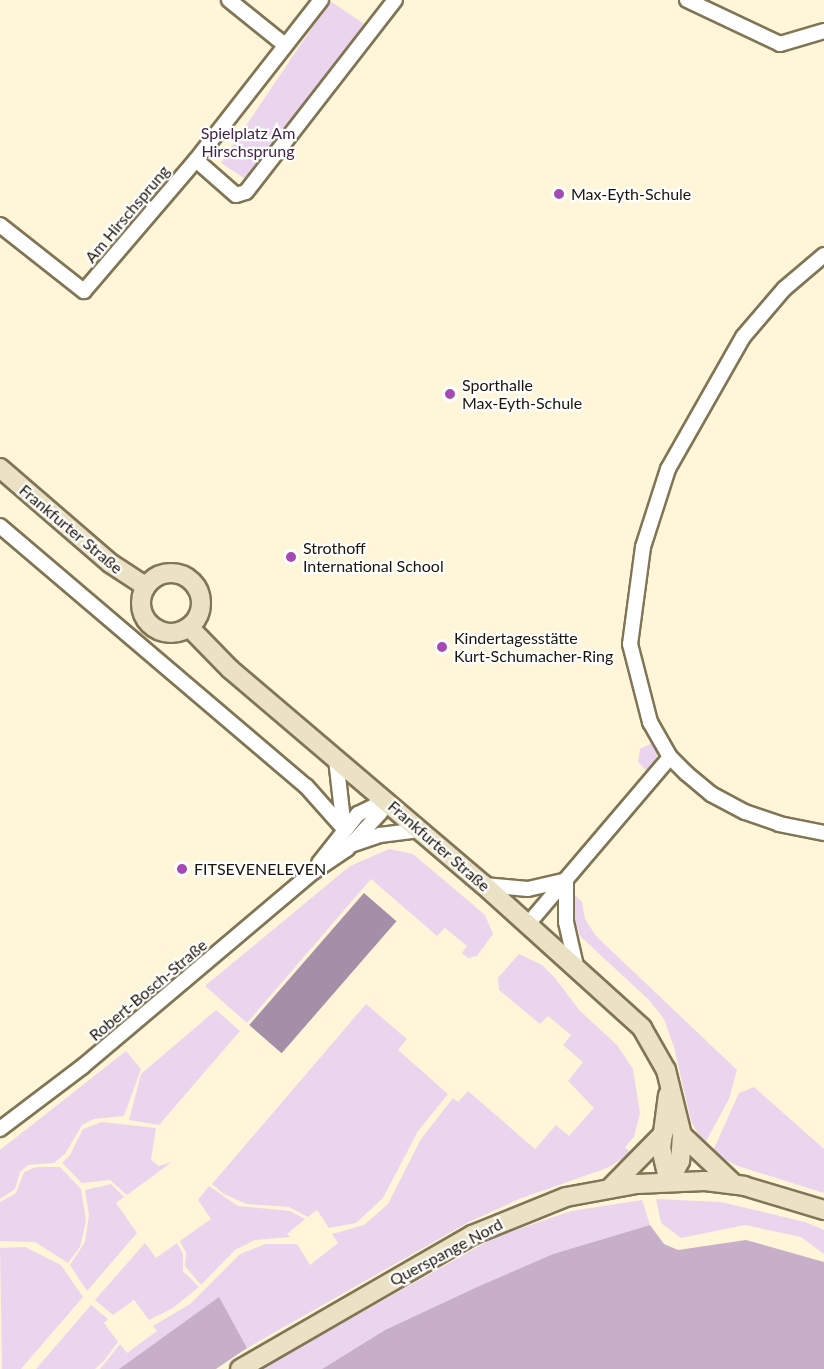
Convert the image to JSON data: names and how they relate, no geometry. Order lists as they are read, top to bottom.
{
  "streets": {
    "street": [
      "Am Hirschsprung",
      "Frankfurter Straße",
      "Robert-Bosch-Straße",
      "Querspange Nord"
    ]
  },
  "crossings": [
    ["Frankfurter Straße", "Robert-Bosch-Straße"],
    ["Frankfurter Straße", "Querspange Nord"]
  ],
  "parks": ["Spielplatz Am Hirschsprung"],
  "places": [
    "Max-Eyth-Schule",
    "Sporthalle Max-Eyth-Schule",
    "Strothoff International School",
    "Kindertagesstätte Kurt-Schumacher-Ring",
    "FITSEVENELEVEN"
  ]
}
